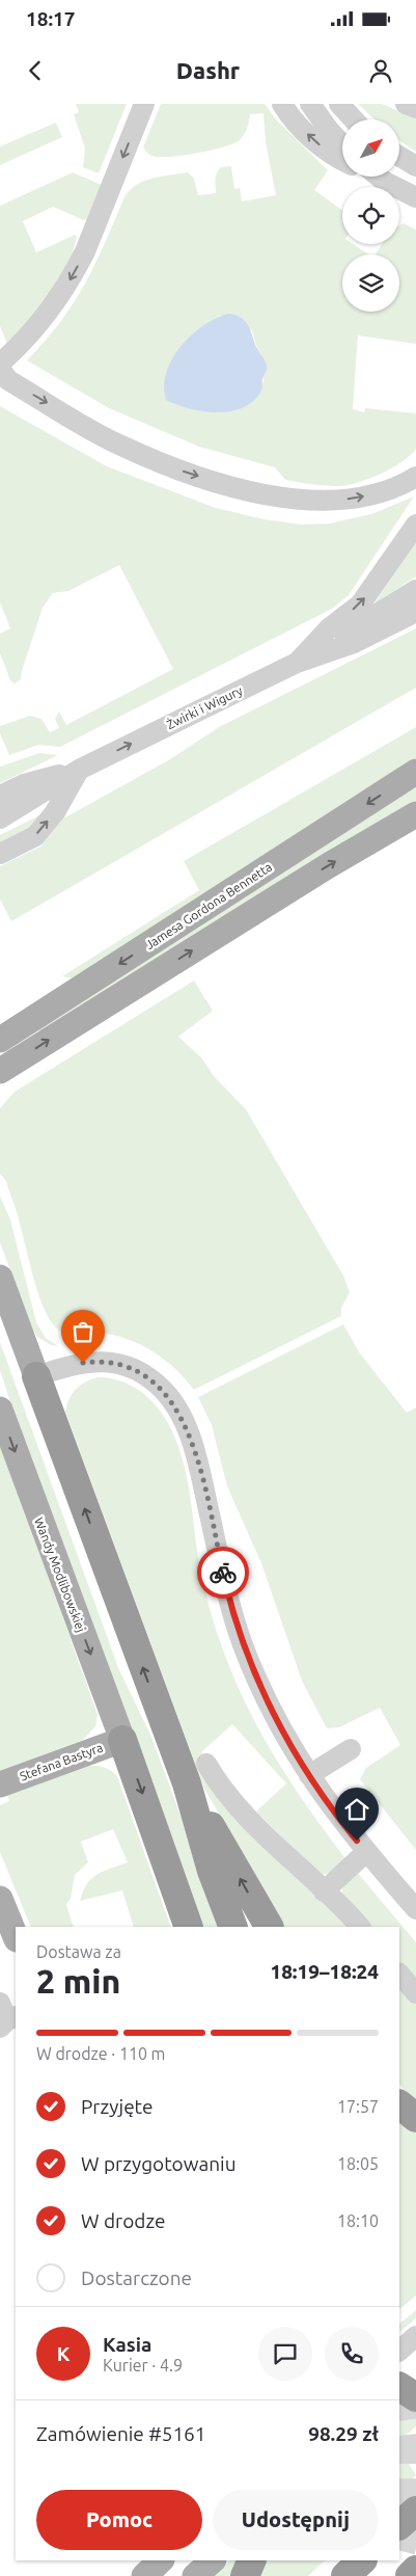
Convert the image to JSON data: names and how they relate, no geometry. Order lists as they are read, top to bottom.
{
  "streets": {
    "main road": ["Jamesa Gordona Bennetta", "Wandy Modlibowskiej", "Stefana Bastyra"],
    "street": ["Żwirki i Wigury"]
  },
  "crossings": [
    ["Wandy Modlibowskiej", "Stefana Bastyra"]
  ],
  "one_way": ["Żwirki i Wigury", "Wandy Modlibowskiej"],
  "north": "top right",
  "page": {
    "status": "18:17",
    "header": "Dashr",
    "heading": ["2 min", "Dostawa za", "18:19–18:24"],
    "panel": [
      "Kasia",
      "Kurier · 4.9",
      "Zamówienie #5161",
      "98.29 zł"
    ],
    "bar": "W drodze · 110 m",
    "list": [
      ["Przyjęte", "17:57"],
      ["W przygotowaniu", "18:05"],
      ["W drodze", "18:10"],
      "Dostarczone"
    ],
    "round": "K",
    "buttons": ["Pomoc", "Udostępnij"]
  }
}
